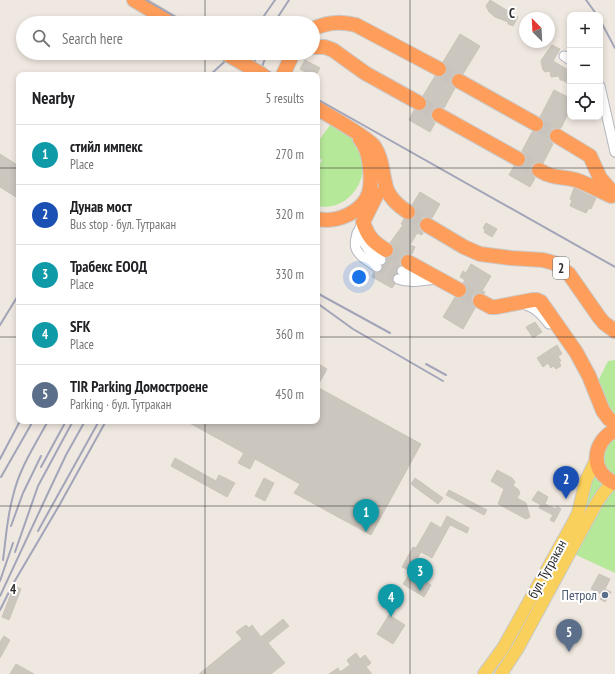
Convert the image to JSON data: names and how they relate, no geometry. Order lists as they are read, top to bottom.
{
  "streets": {
    "highway": ["2"],
    "main road": ["бул. Тутракан"]
  },
  "places": ["Петрол"],
  "north": "top left",
  "page": {
    "map_buttons": ["+", "−"],
    "search": "Search here",
    "heading": ["Nearby", "5 results"],
    "list": [
      {
        "mark": "1",
        "name": "стийл импекс",
        "note": "Place",
        "value": "270 m"
      },
      {
        "mark": "2",
        "name": "Дунав мост",
        "note": "Bus stop · бул. Тутракан",
        "value": "320 m"
      },
      {
        "mark": "3",
        "name": "Трабекс ЕООД",
        "note": "Place",
        "value": "330 m"
      },
      {
        "mark": "4",
        "name": "SFK",
        "note": "Place",
        "value": "360 m"
      },
      {
        "mark": "5",
        "name": "TIR Parking Домостроене",
        "note": "Parking · бул. Тутракан",
        "value": "450 m"
      }
    ],
    "pins": [
      "2",
      "1",
      "3",
      "4",
      "5"
    ]
  },
  "grid": {
    "columns": ["C"],
    "rows": ["4"]
  }
}
